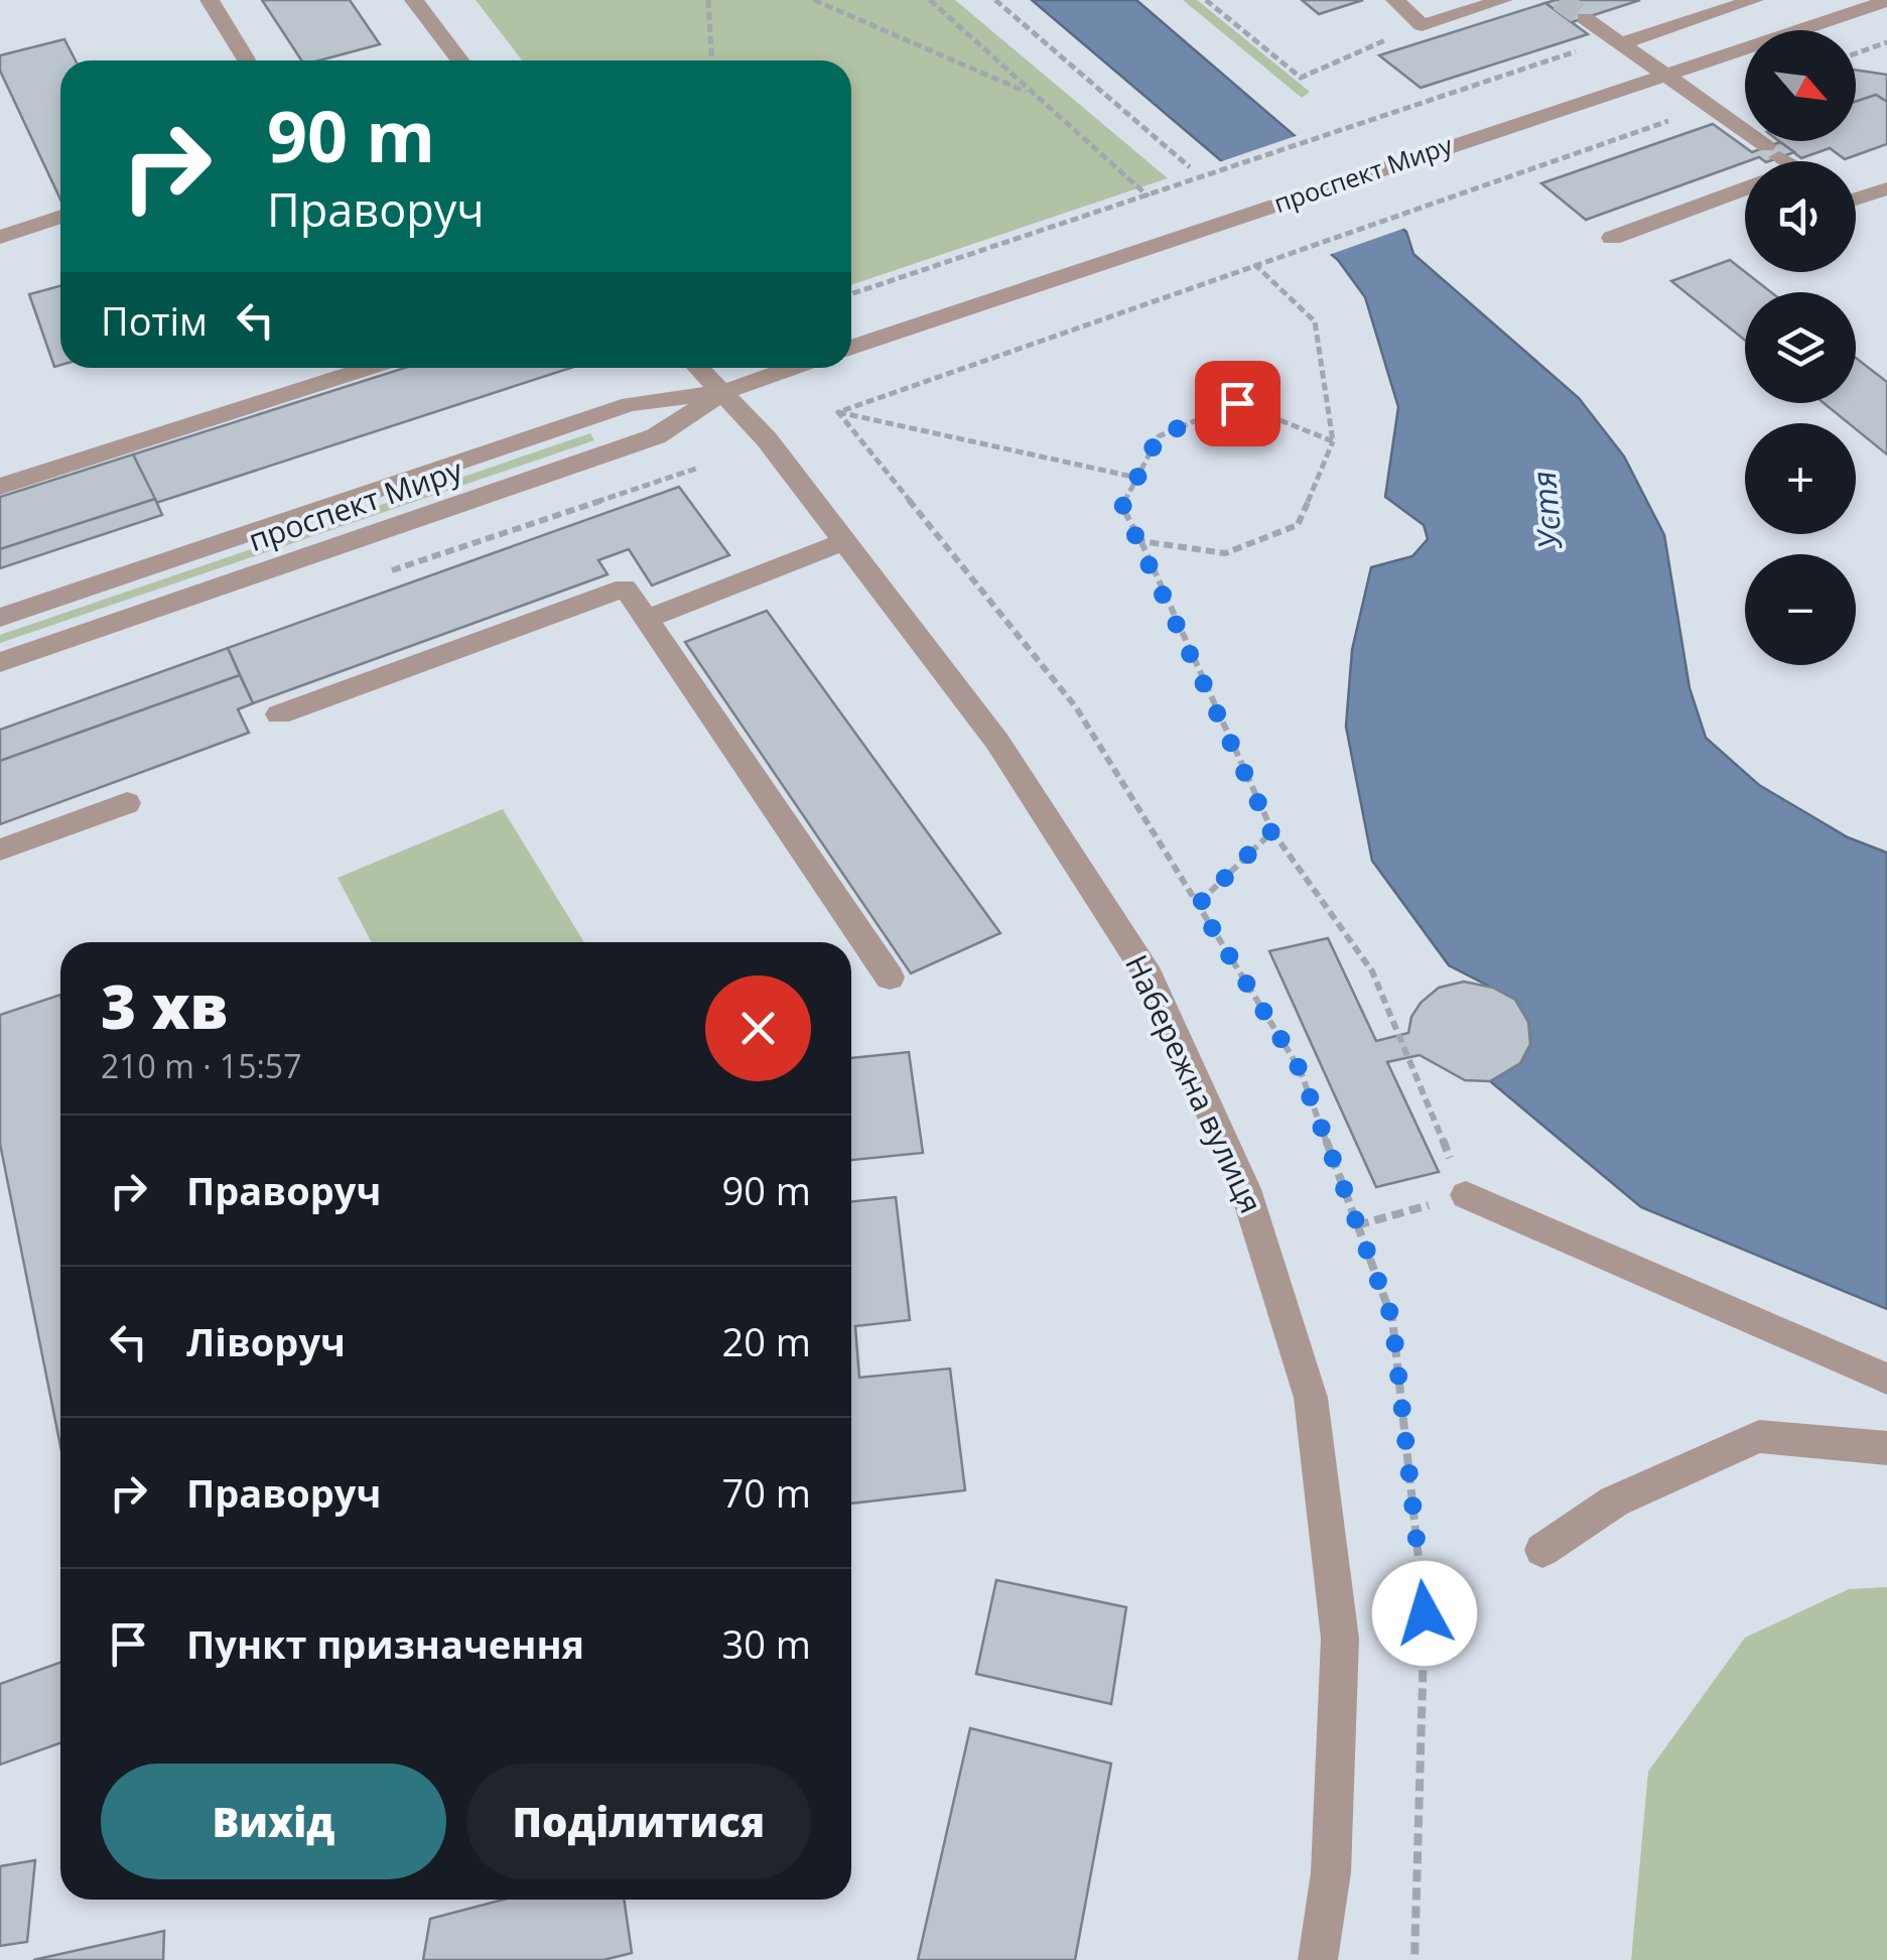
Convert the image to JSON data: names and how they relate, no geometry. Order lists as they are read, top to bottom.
{
  "streets": {
    "street": ["проспект Миру", "Набережна вулиця"]
  },
  "crossings": [
    ["проспект Миру", "Набережна вулиця"]
  ],
  "water": ["Устя"],
  "north": "bottom right",
  "page": {
    "map_buttons": ["+", "−"],
    "turn": ["90 m", "Праворуч"],
    "then": "Потім",
    "heading": ["3 хв", "210 m · 15:57"],
    "list": [
      {
        "name": "Праворуч",
        "value": "90 m"
      },
      {
        "name": "Ліворуч",
        "value": "20 m"
      },
      {
        "name": "Праворуч",
        "value": "70 m"
      },
      {
        "name": "Пункт призначення",
        "value": "30 m"
      }
    ],
    "buttons": ["Вихід", "Поділитися"]
  }
}
